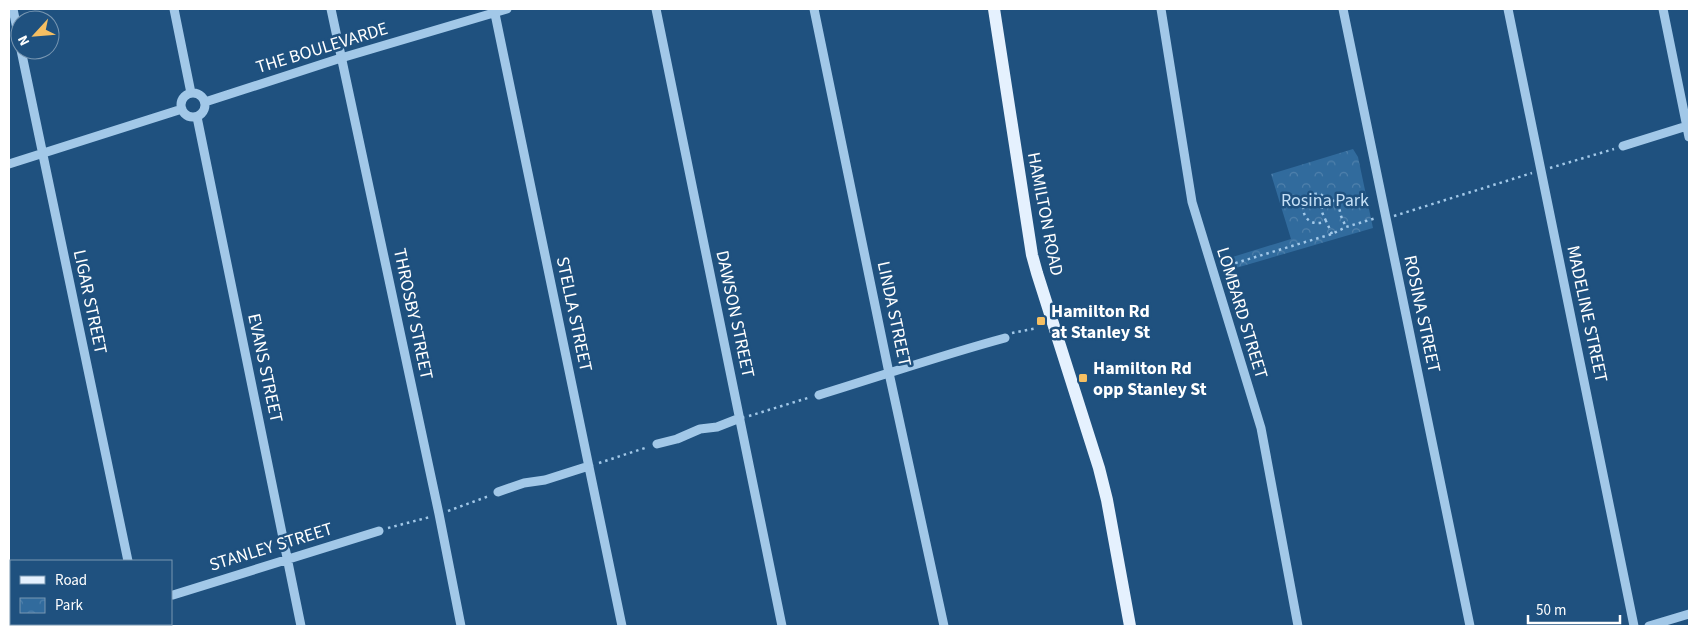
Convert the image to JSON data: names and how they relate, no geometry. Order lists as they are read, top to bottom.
{
  "streets": {
    "main road": ["HAMILTON ROAD"],
    "street": [
      "THE BOULEVARDE",
      "LIGAR STREET",
      "LOMBARD STREET",
      "THROSBY STREET",
      "STELLA STREET",
      "DAWSON STREET",
      "LINDA STREET",
      "ROSINA STREET",
      "MADELINE STREET",
      "EVANS STREET",
      "STANLEY STREET"
    ]
  },
  "crossings": [
    ["THE BOULEVARDE", "THROSBY STREET"],
    ["THE BOULEVARDE", "STELLA STREET"],
    ["THE BOULEVARDE", "EVANS STREET"],
    ["EVANS STREET", "STANLEY STREET"]
  ],
  "parks": ["Rosina Park"],
  "places": {
    "transit": ["Hamilton Rd at Stanley St", "Hamilton Rd opp Stanley St"]
  },
  "legend": ["Road", "Park"],
  "scale_bar": "50 m",
  "north": "bottom left"
}
